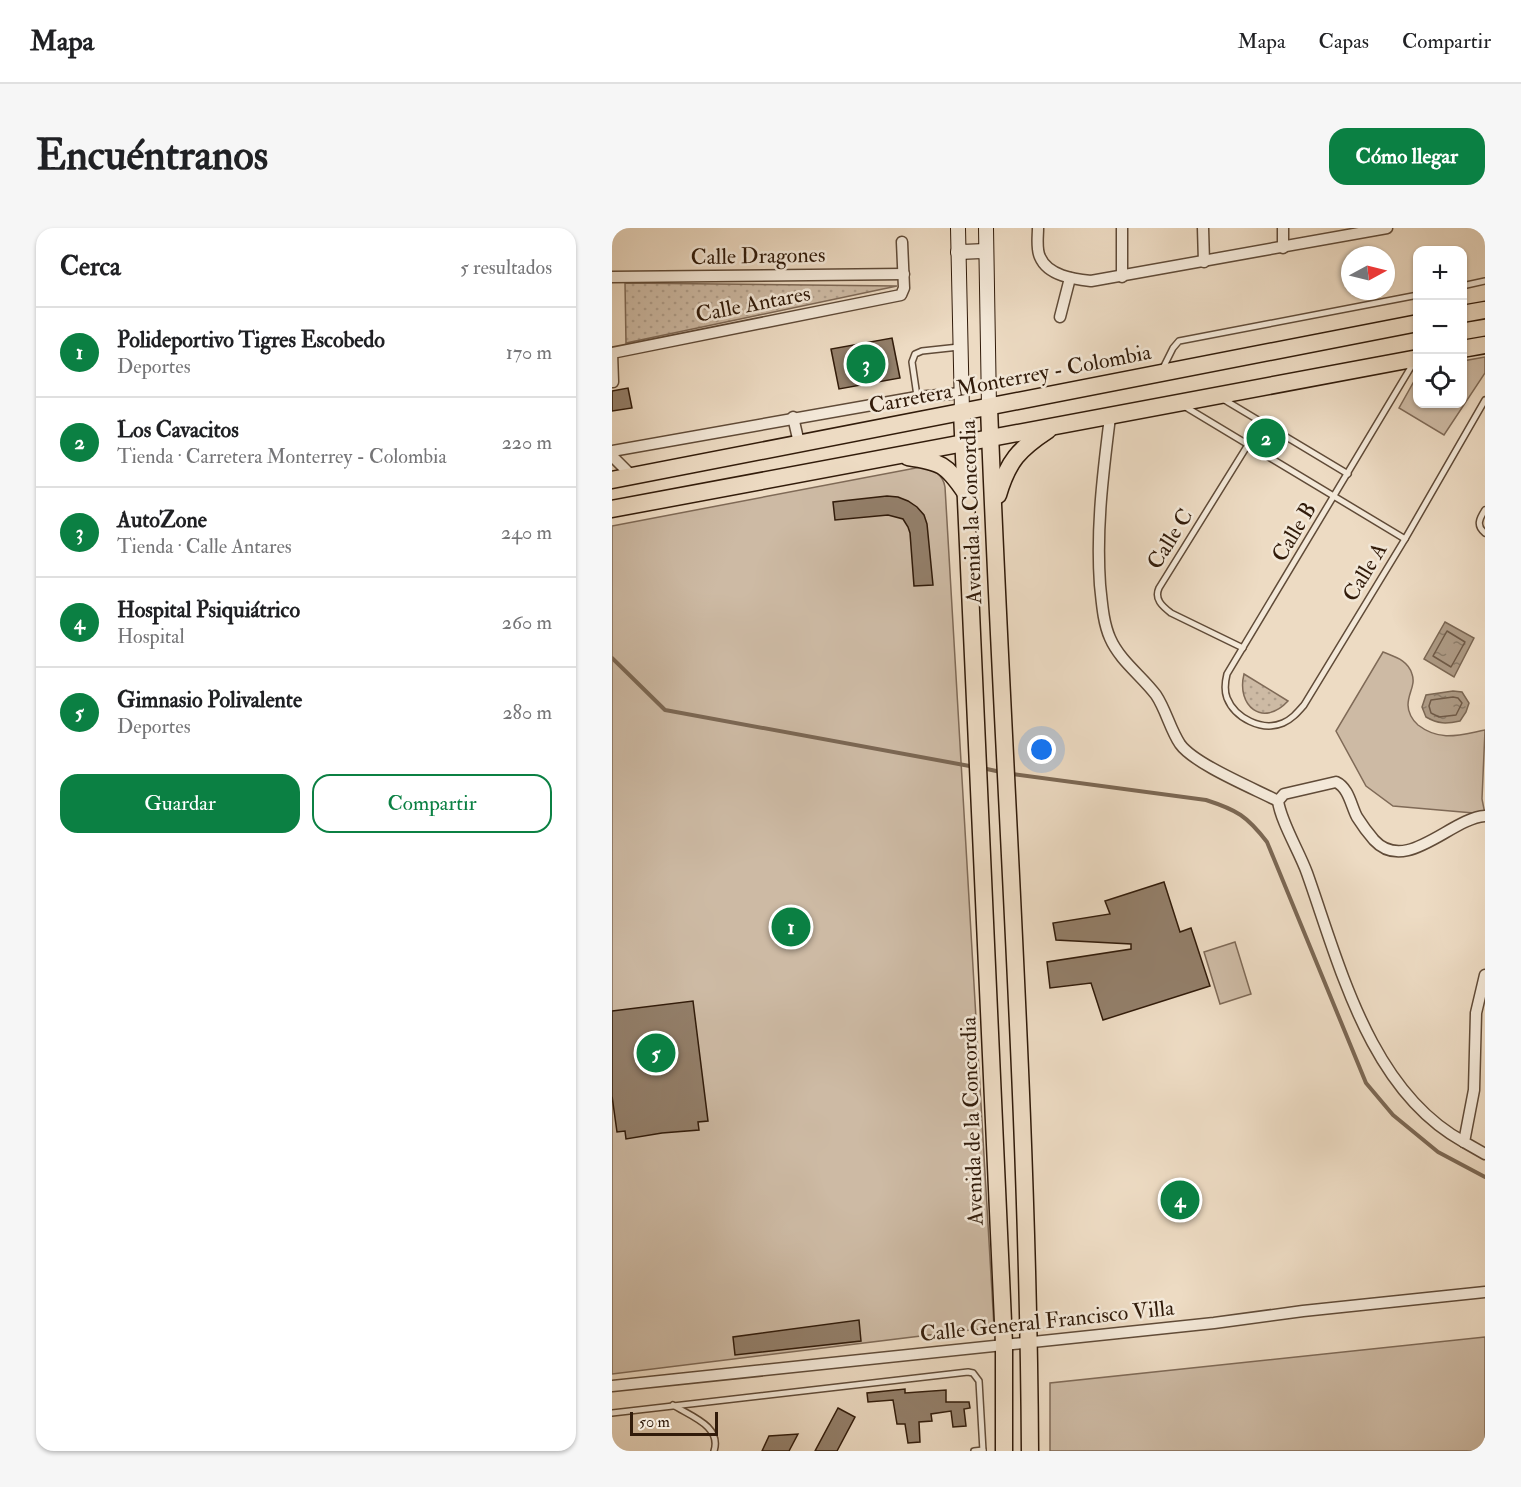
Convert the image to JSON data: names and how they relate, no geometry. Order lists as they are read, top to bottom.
{
  "streets": {
    "main road": ["Carretera Monterrey - Colombia", "Avenida la Concordia", "Avenida de la Concordia"],
    "street": ["Calle Dragones", "Calle Antares", "Calle General Francisco Villa"],
    "lane": ["Calle B", "Calle C", "Calle A"]
  },
  "crossings": [
    ["Calle Dragones", "Calle Antares"],
    ["Carretera Monterrey - Colombia", "Avenida la Concordia"],
    ["Avenida la Concordia", "Avenida de la Concordia"],
    ["Avenida la Concordia", "Calle General Francisco Villa"],
    ["Calle B", "Calle C"],
    ["Calle B", "Calle A"],
    ["Avenida de la Concordia", "Calle General Francisco Villa"]
  ],
  "scale_bar": "50 m",
  "north": "right",
  "page": {
    "header": "Mapa",
    "nav": ["Mapa", "Capas", "Compartir"],
    "buttons": [
      "Cómo llegar",
      ["Guardar", "Compartir"]
    ],
    "title": "Encuéntranos",
    "heading": ["Cerca", "5 resultados"],
    "map_buttons": ["+", "−"],
    "list": [
      {
        "mark": "1",
        "name": "Polideportivo Tigres Escobedo",
        "note": "Deportes",
        "value": "170 m"
      },
      {
        "mark": "2",
        "name": "Los Cavacitos",
        "note": "Tienda · Carretera Monterrey - Colombia",
        "value": "220 m"
      },
      {
        "mark": "3",
        "name": "AutoZone",
        "note": "Tienda · Calle Antares",
        "value": "240 m"
      },
      {
        "mark": "4",
        "name": "Hospital Psiquiátrico",
        "note": "Hospital",
        "value": "260 m"
      },
      {
        "mark": "5",
        "name": "Gimnasio Polivalente",
        "note": "Deportes",
        "value": "280 m"
      }
    ],
    "pins": [
      "3",
      "2",
      "1",
      "5",
      "4"
    ],
    "scale": "50 m"
  }
}
